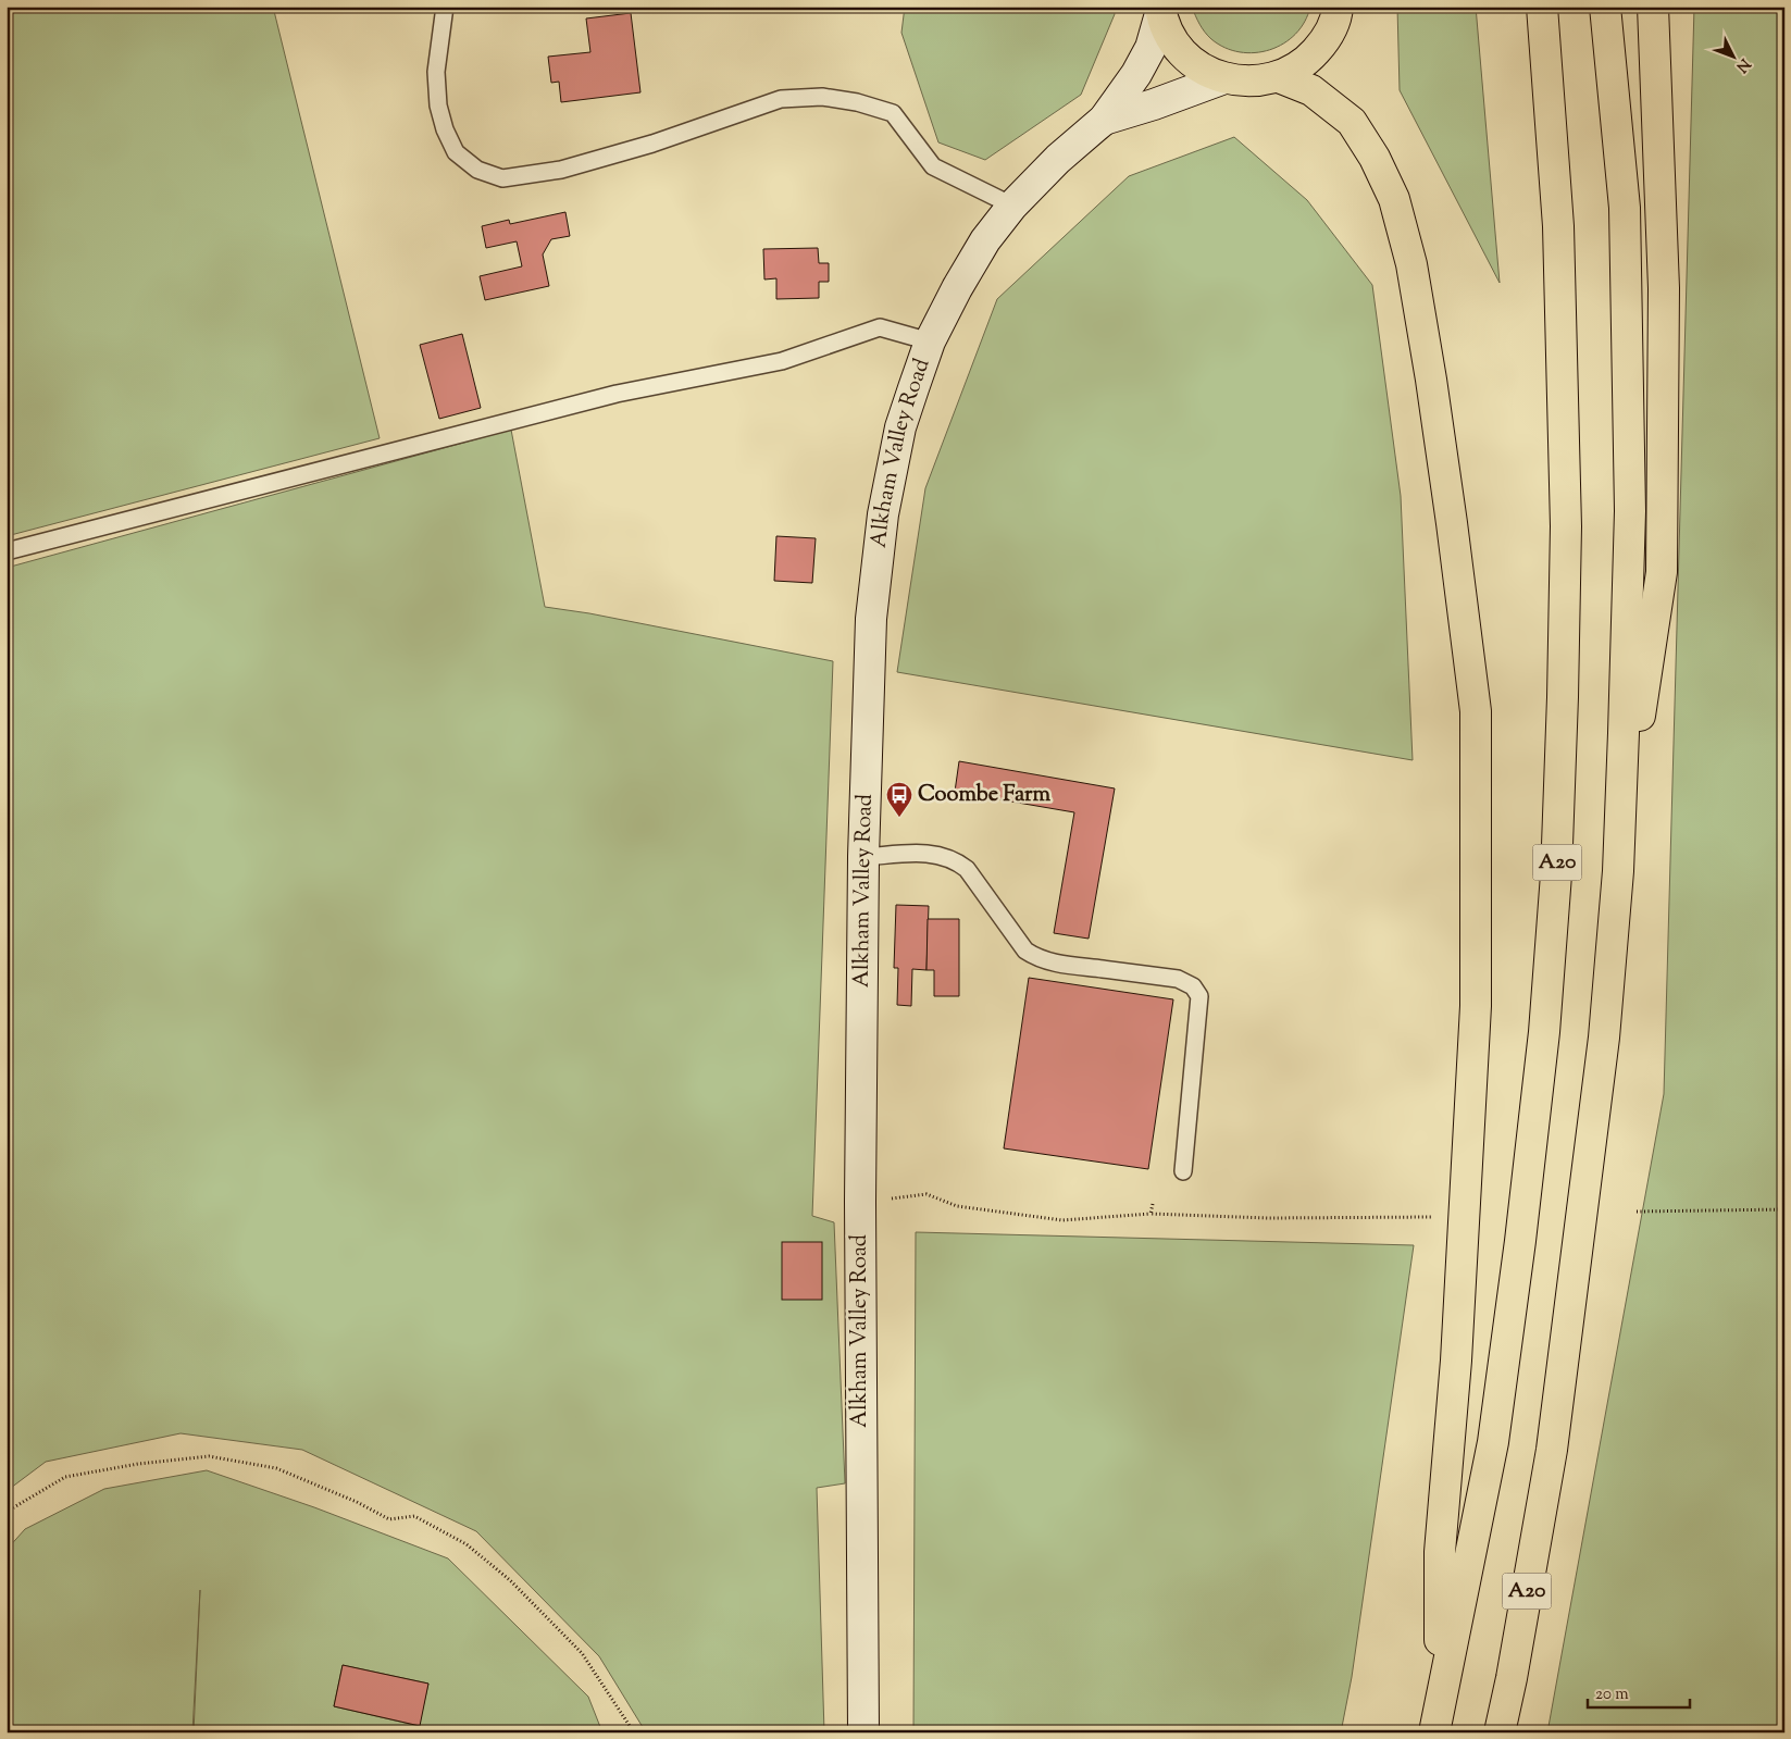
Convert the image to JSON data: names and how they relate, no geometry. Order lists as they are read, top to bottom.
{
  "streets": {
    "main road": ["A20"],
    "street": ["Alkham Valley Road"]
  },
  "places": {
    "bus stop": ["Coombe Farm"]
  },
  "scale_bar": "20 m",
  "north": "bottom right"
}
